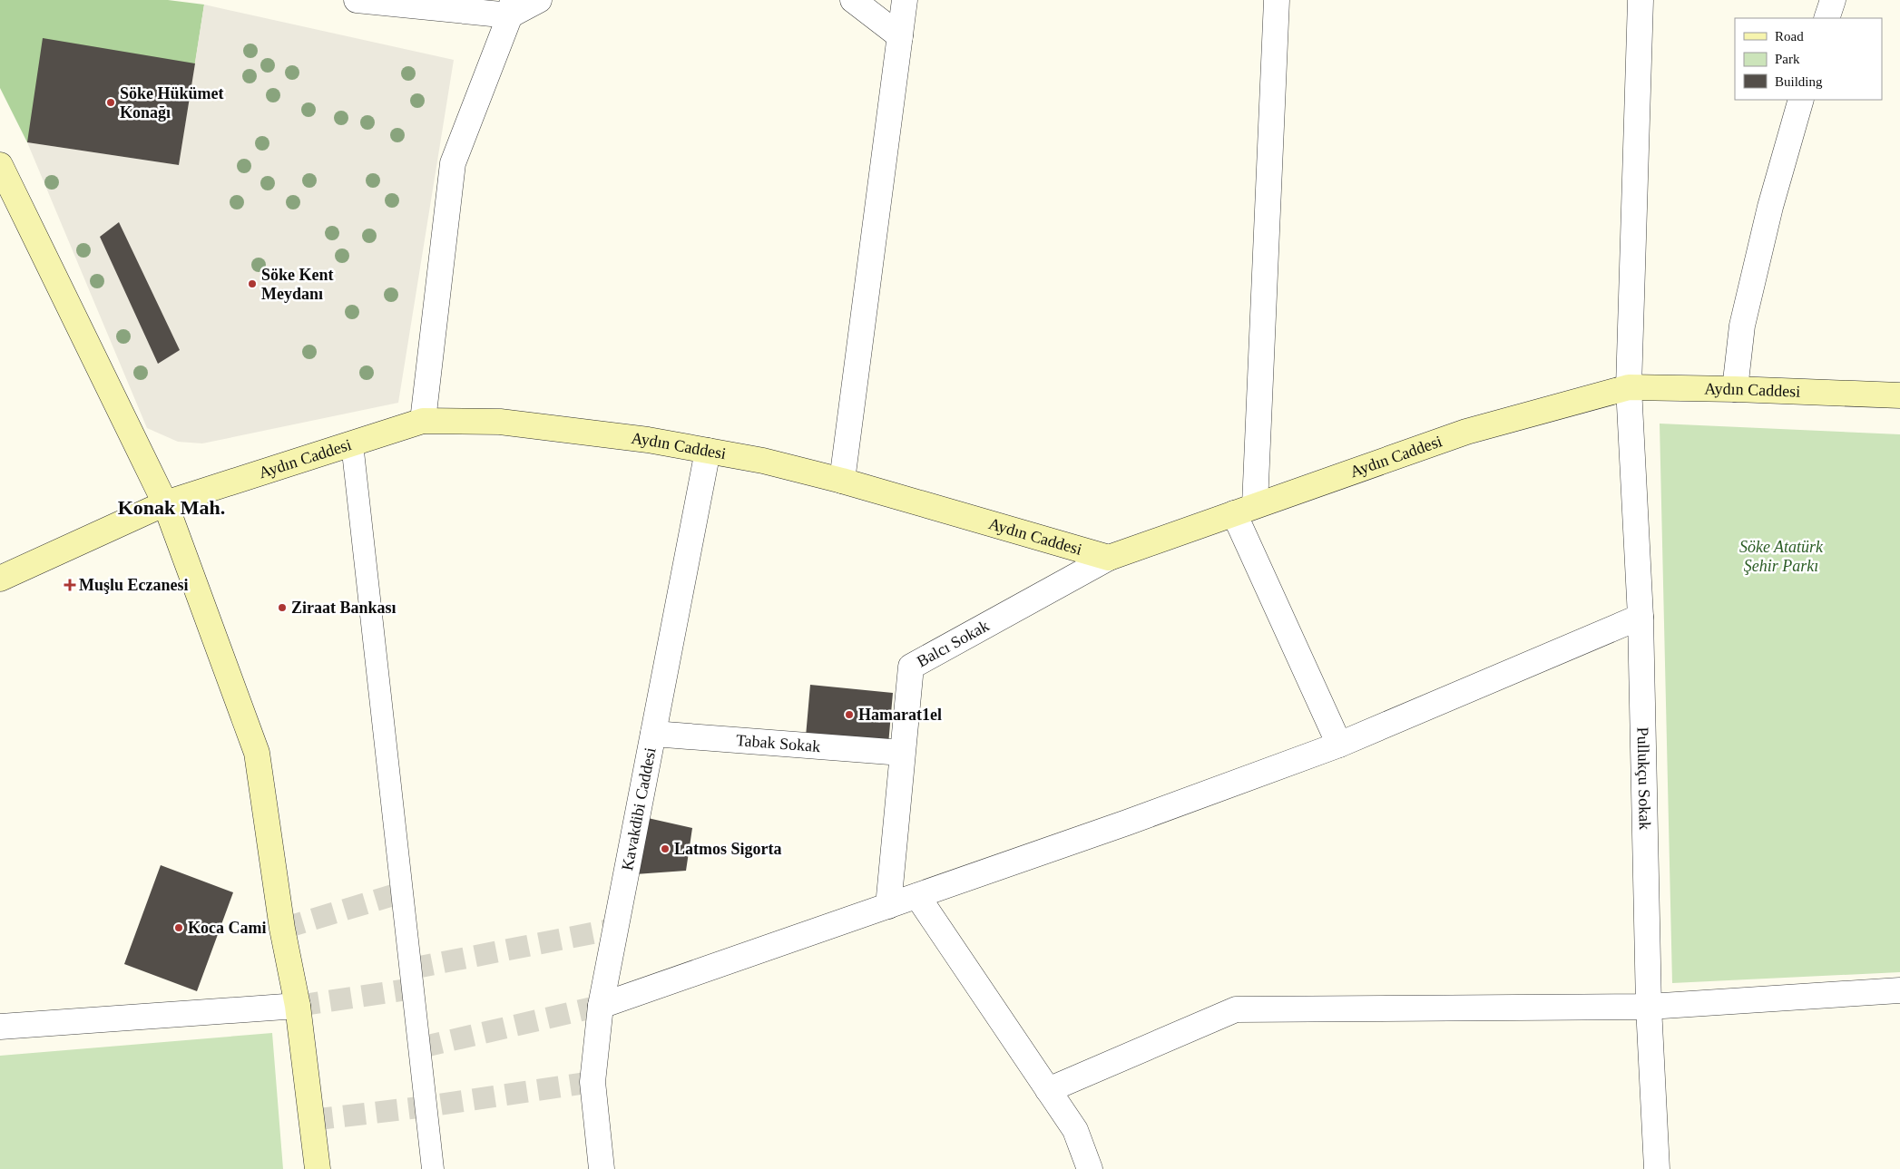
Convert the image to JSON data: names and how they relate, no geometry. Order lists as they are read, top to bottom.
{
  "streets": {
    "main road": ["Aydın Caddesi"],
    "street": [
      "Balcı Sokak",
      "Tabak Sokak",
      "Pullukçu Sokak",
      "Kavakdibi Caddesi"
    ]
  },
  "crossings": [
    ["Aydın Caddesi", "Balcı Sokak"],
    ["Aydın Caddesi", "Pullukçu Sokak"],
    ["Aydın Caddesi", "Kavakdibi Caddesi"],
    ["Balcı Sokak", "Tabak Sokak"],
    ["Tabak Sokak", "Kavakdibi Caddesi"]
  ],
  "districts": ["Konak Mah."],
  "parks": ["Söke Atatürk Şehir Parkı"],
  "places": {
    "other": [
      "Söke Hükümet Konağı",
      "Söke Kent Meydanı",
      "Ziraat Bankası",
      "Hamarat1el",
      "Latmos Sigorta",
      "Koca Cami"
    ],
    "health": ["Muşlu Eczanesi"]
  },
  "legend": ["Road", "Park", "Building"]
}
